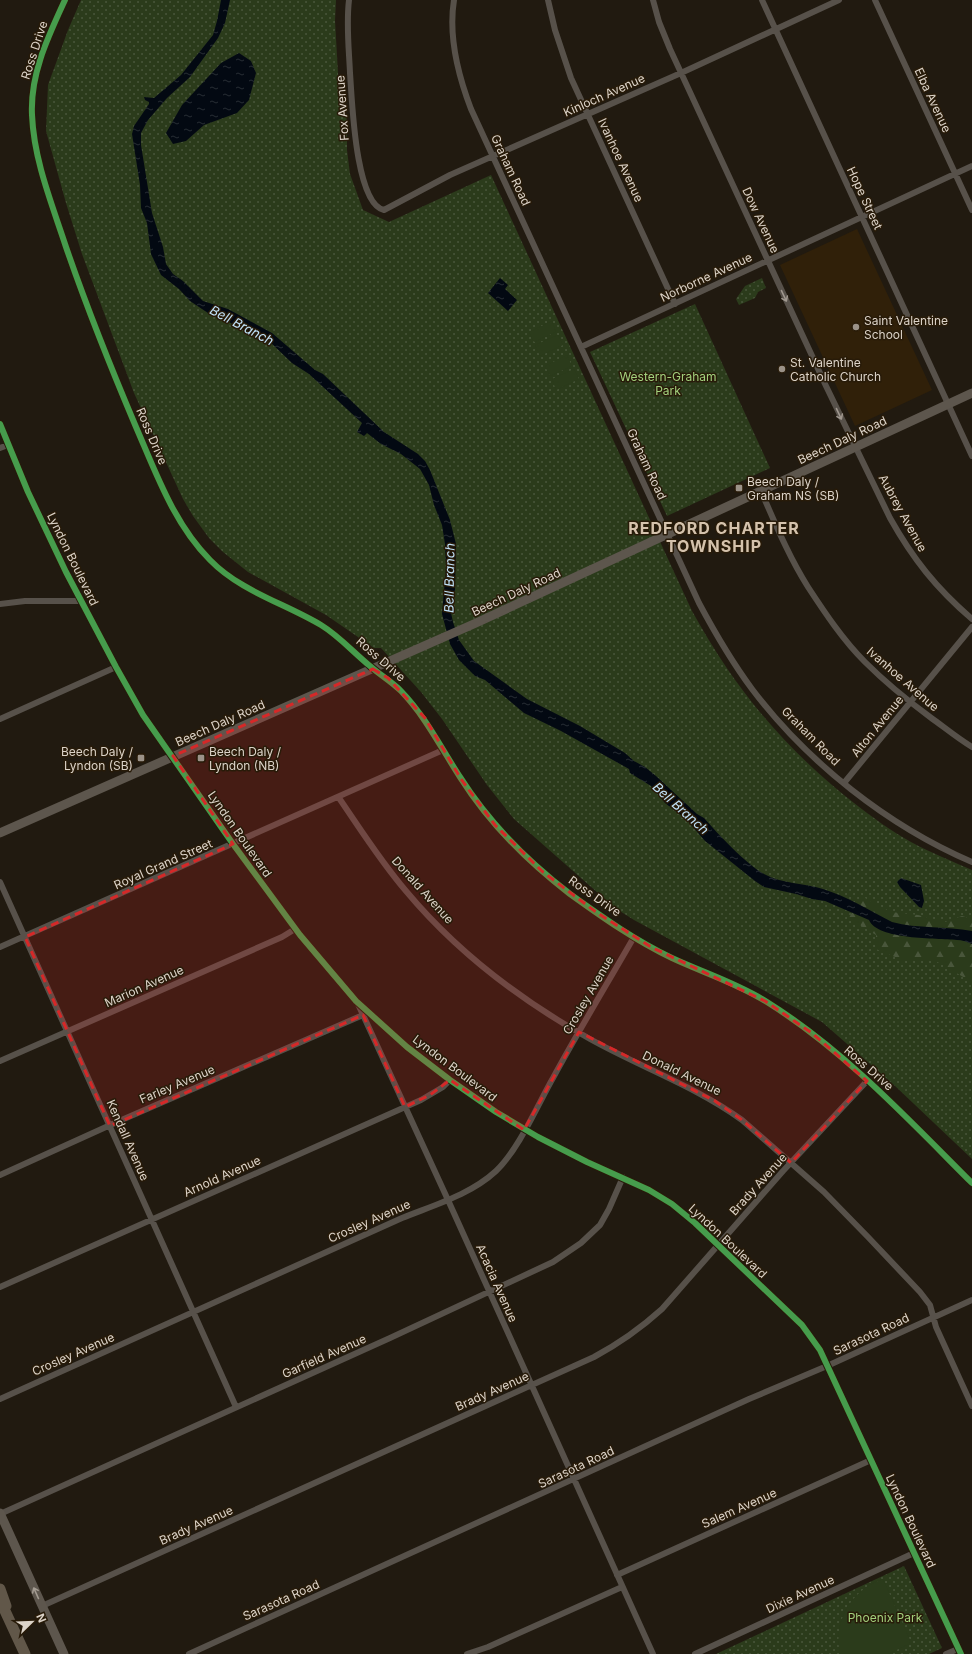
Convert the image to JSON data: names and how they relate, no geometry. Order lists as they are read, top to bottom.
{
  "streets": {
    "main road": ["Beech Daly Road"],
    "street": [
      "Ross Drive",
      "Kinloch Avenue",
      "Elba Avenue",
      "Fox Avenue",
      "Ivanhoe Avenue",
      "Graham Road",
      "Hope Street",
      "Dow Avenue",
      "Norborne Avenue",
      "Aubrey Avenue",
      "Lyndon Boulevard",
      "Alton Avenue",
      "Royal Grand Street",
      "Donald Avenue",
      "Marion Avenue",
      "Crosley Avenue",
      "Farley Avenue",
      "Kendall Avenue",
      "Arnold Avenue",
      "Brady Avenue",
      "Acacia Avenue",
      "Sarasota Road",
      "Garfield Avenue",
      "Salem Avenue",
      "Dixie Avenue"
    ]
  },
  "crossings": [
    ["Ross Drive", "Beech Daly Road"],
    ["Ross Drive", "Royal Grand Street"],
    ["Ross Drive", "Crosley Avenue"],
    ["Ross Drive", "Brady Avenue"],
    ["Kinloch Avenue", "Fox Avenue"],
    ["Kinloch Avenue", "Ivanhoe Avenue"],
    ["Kinloch Avenue", "Graham Road"],
    ["Kinloch Avenue", "Hope Street"],
    ["Kinloch Avenue", "Dow Avenue"],
    ["Elba Avenue", "Norborne Avenue"],
    ["Ivanhoe Avenue", "Norborne Avenue"],
    ["Ivanhoe Avenue", "Beech Daly Road"],
    ["Ivanhoe Avenue", "Alton Avenue"],
    ["Graham Road", "Norborne Avenue"],
    ["Graham Road", "Beech Daly Road"],
    ["Graham Road", "Alton Avenue"],
    ["Hope Street", "Norborne Avenue"],
    ["Hope Street", "Beech Daly Road"],
    ["Dow Avenue", "Norborne Avenue"],
    ["Dow Avenue", "Beech Daly Road"],
    ["Dow Avenue", "Aubrey Avenue"],
    ["Beech Daly Road", "Aubrey Avenue"],
    ["Beech Daly Road", "Lyndon Boulevard"],
    ["Lyndon Boulevard", "Royal Grand Street"],
    ["Lyndon Boulevard", "Marion Avenue"],
    ["Lyndon Boulevard", "Crosley Avenue"],
    ["Lyndon Boulevard", "Arnold Avenue"],
    ["Lyndon Boulevard", "Brady Avenue"],
    ["Lyndon Boulevard", "Acacia Avenue"],
    ["Lyndon Boulevard", "Sarasota Road"],
    ["Lyndon Boulevard", "Garfield Avenue"],
    ["Lyndon Boulevard", "Salem Avenue"],
    ["Lyndon Boulevard", "Dixie Avenue"],
    ["Royal Grand Street", "Donald Avenue"],
    ["Royal Grand Street", "Kendall Avenue"],
    ["Donald Avenue", "Crosley Avenue"],
    ["Donald Avenue", "Brady Avenue"],
    ["Donald Avenue", "Sarasota Road"],
    ["Marion Avenue", "Kendall Avenue"],
    ["Crosley Avenue", "Kendall Avenue"],
    ["Crosley Avenue", "Acacia Avenue"],
    ["Farley Avenue", "Kendall Avenue"],
    ["Farley Avenue", "Acacia Avenue"],
    ["Kendall Avenue", "Arnold Avenue"],
    ["Kendall Avenue", "Garfield Avenue"],
    ["Arnold Avenue", "Acacia Avenue"],
    ["Brady Avenue", "Acacia Avenue"],
    ["Acacia Avenue", "Sarasota Road"],
    ["Acacia Avenue", "Garfield Avenue"],
    ["Acacia Avenue", "Salem Avenue"]
  ],
  "one_way": ["Dow Avenue"],
  "districts": ["REDFORD CHARTER TOWNSHIP"],
  "water": ["Bell Branch"],
  "parks": ["Western-Graham Park", "Phoenix Park"],
  "places": {
    "other": ["Saint Valentine School", "St. Valentine Catholic Church"],
    "transit": ["Beech Daly / Graham NS (SB)", "Beech Daly / Lyndon (SB)", "Beech Daly / Lyndon (NB)"]
  },
  "north": "top right"
}
